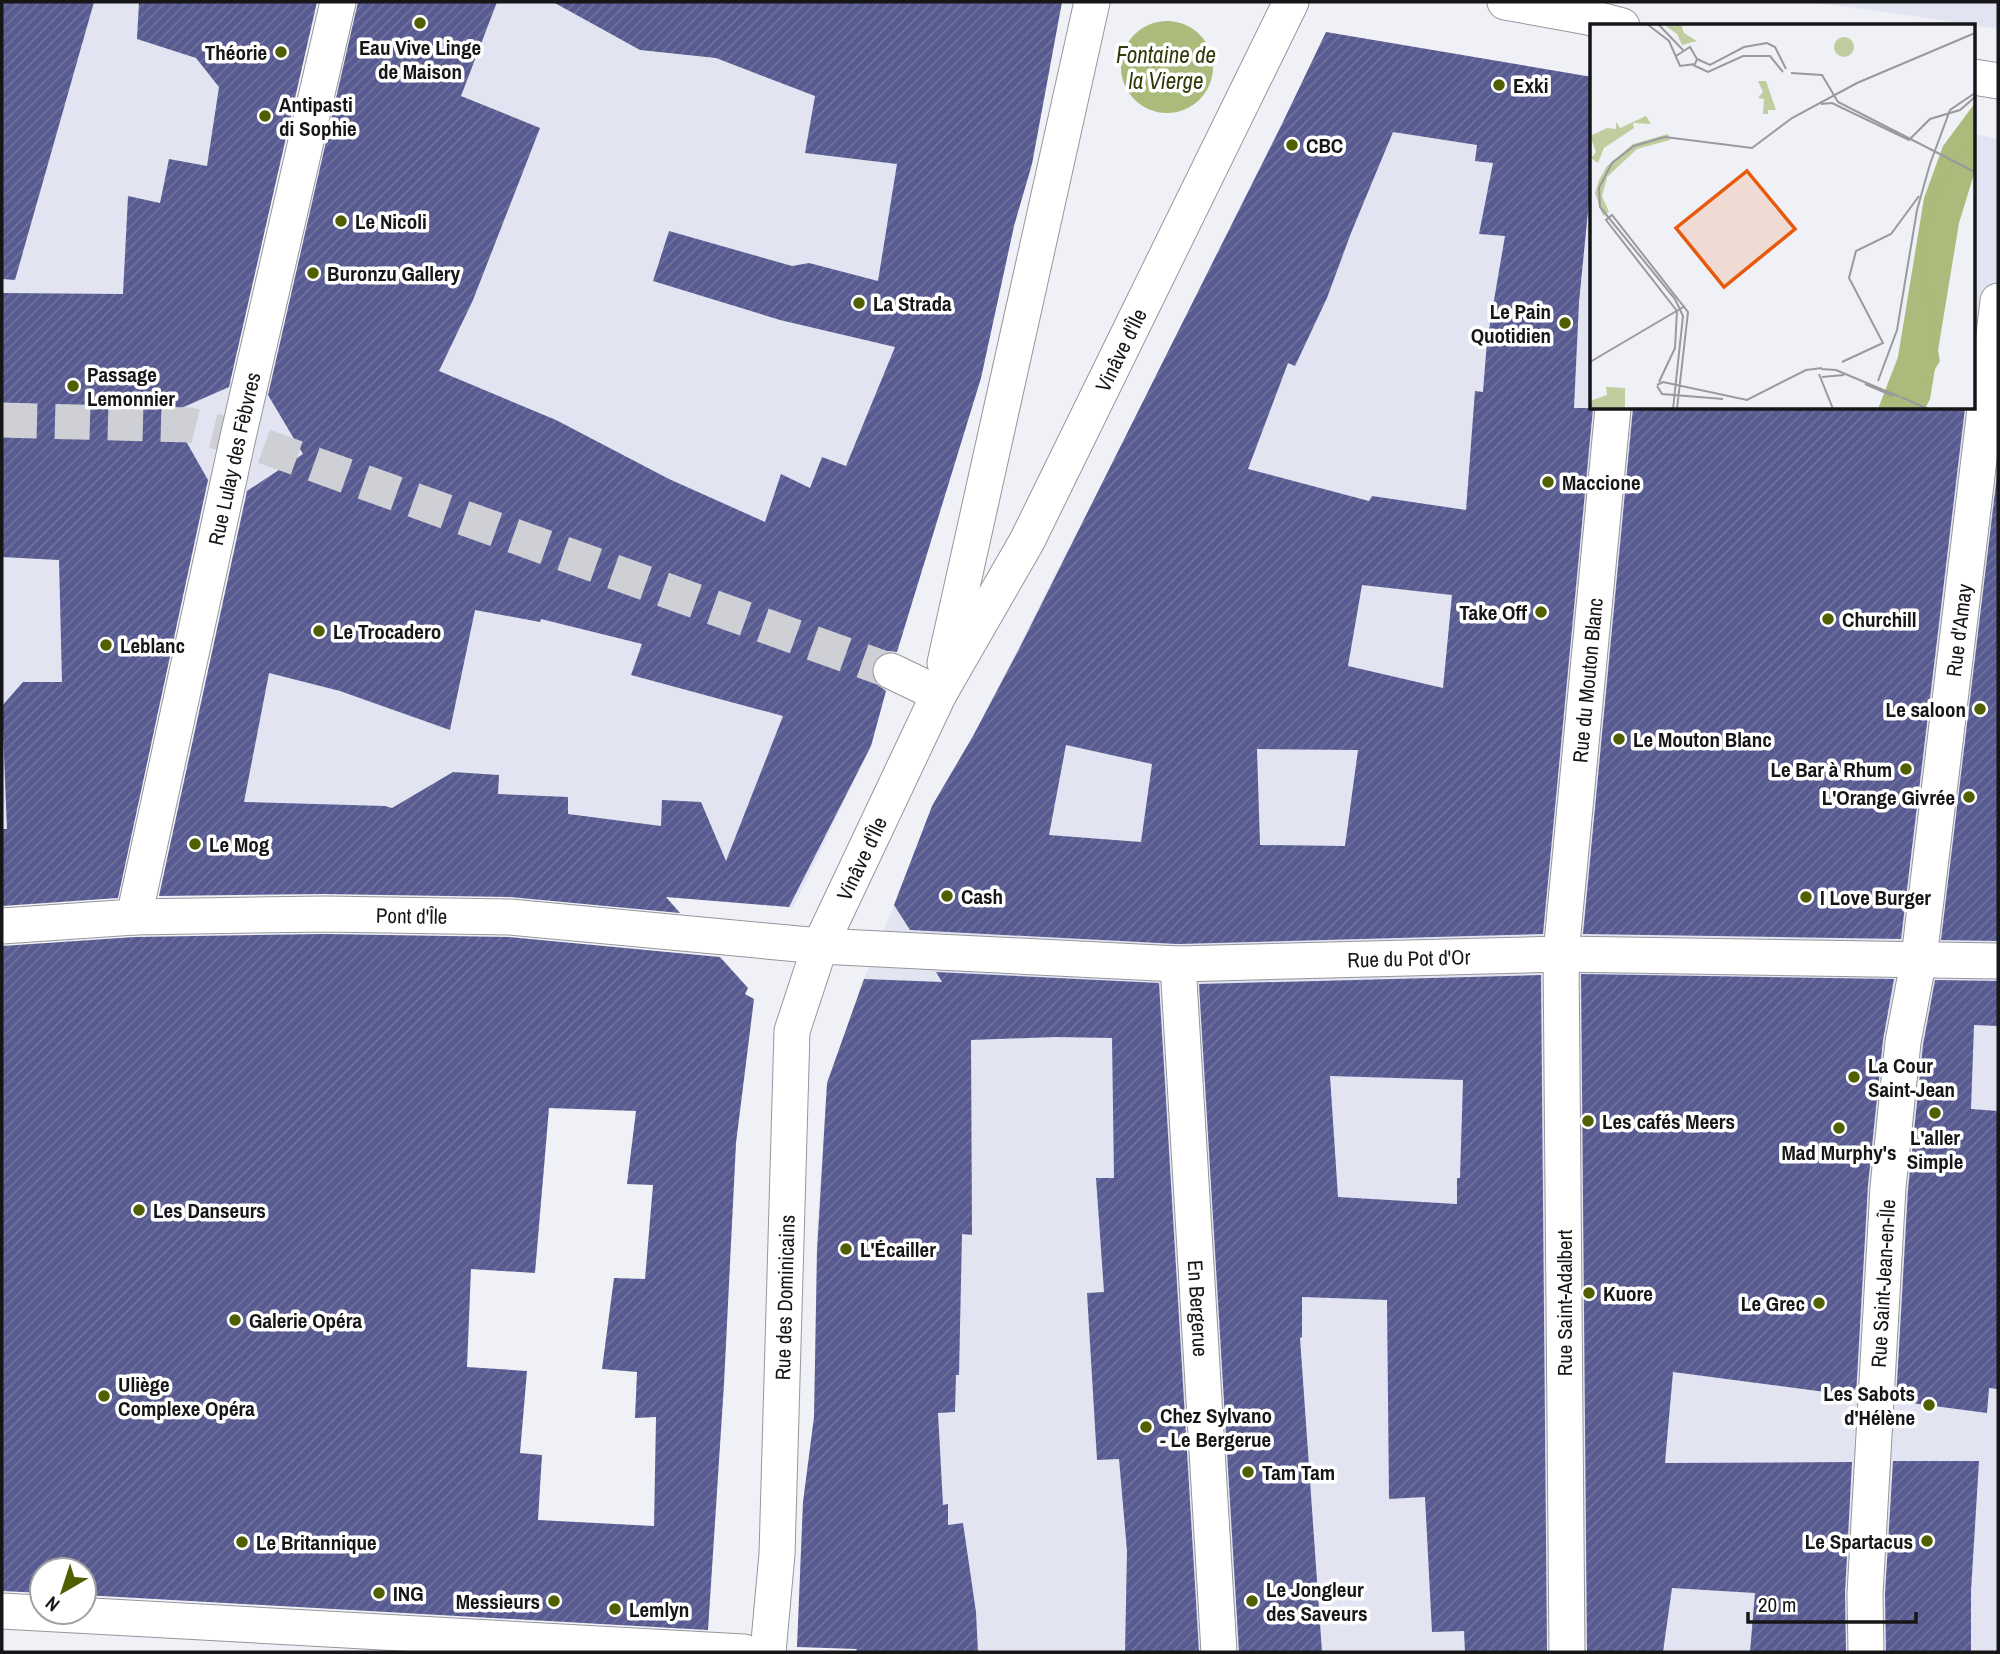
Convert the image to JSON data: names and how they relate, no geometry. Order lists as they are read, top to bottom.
{
  "streets": {
    "street": [
      "Vinâve d'Île",
      "Rue Lulay des Fèbvres",
      "Rue d'Amay",
      "Rue du Mouton Blanc",
      "Pont d'Île",
      "Rue du Pot d'Or",
      "Rue Saint-Jean-en-Île",
      "Rue des Dominicains",
      "Rue Saint-Adalbert",
      "En Bergerue"
    ]
  },
  "crossings": [
    ["Vinâve d'Île", "Pont d'Île"],
    ["Vinâve d'Île", "Rue du Pot d'Or"],
    ["Vinâve d'Île", "Rue des Dominicains"],
    ["Rue Lulay des Fèbvres", "Pont d'Île"],
    ["Rue d'Amay", "Rue du Pot d'Or"],
    ["Rue d'Amay", "Rue Saint-Jean-en-Île"],
    ["Rue du Mouton Blanc", "Rue du Pot d'Or"],
    ["Rue du Mouton Blanc", "Rue Saint-Adalbert"],
    ["Pont d'Île", "Rue du Pot d'Or"],
    ["Pont d'Île", "Rue des Dominicains"],
    ["Rue du Pot d'Or", "Rue Saint-Jean-en-Île"],
    ["Rue du Pot d'Or", "Rue des Dominicains"],
    ["Rue du Pot d'Or", "Rue Saint-Adalbert"],
    ["Rue du Pot d'Or", "En Bergerue"]
  ],
  "water": ["Fontaine de la Vierge"],
  "places": [
    "Eau Vive Linge de Maison",
    "Théorie",
    "Exki",
    "Antipasti di Sophie",
    "CBC",
    "Le Nicoli",
    "Buronzu Gallery",
    "La Strada",
    "Le Pain Quotidien",
    "Passage Lemonnier",
    "Maccione",
    "Take Off",
    "Churchill",
    "Le Trocadero",
    "Leblanc",
    "Le saloon",
    "Le Mouton Blanc",
    "Le Bar à Rhum",
    "L'Orange Givrée",
    "Le Mog",
    "Cash",
    "I Love Burger",
    "La Cour Saint-Jean",
    "L'aller Simple",
    "Les cafés Meers",
    "Mad Murphy's",
    "Les Danseurs",
    "L'Écailler",
    "Kuore",
    "Le Grec",
    "Galerie Opéra",
    "Uliège Complexe Opéra",
    "Les Sabots d'Hélène",
    "Chez Sylvano - Le Bergerue",
    "Tam Tam",
    "Le Spartacus",
    "Le Britannique",
    "ING",
    "Messieurs",
    "Le Jongleur des Saveurs",
    "Lemlyn"
  ],
  "scale_bar": "20 m",
  "north": "bottom left"
}
